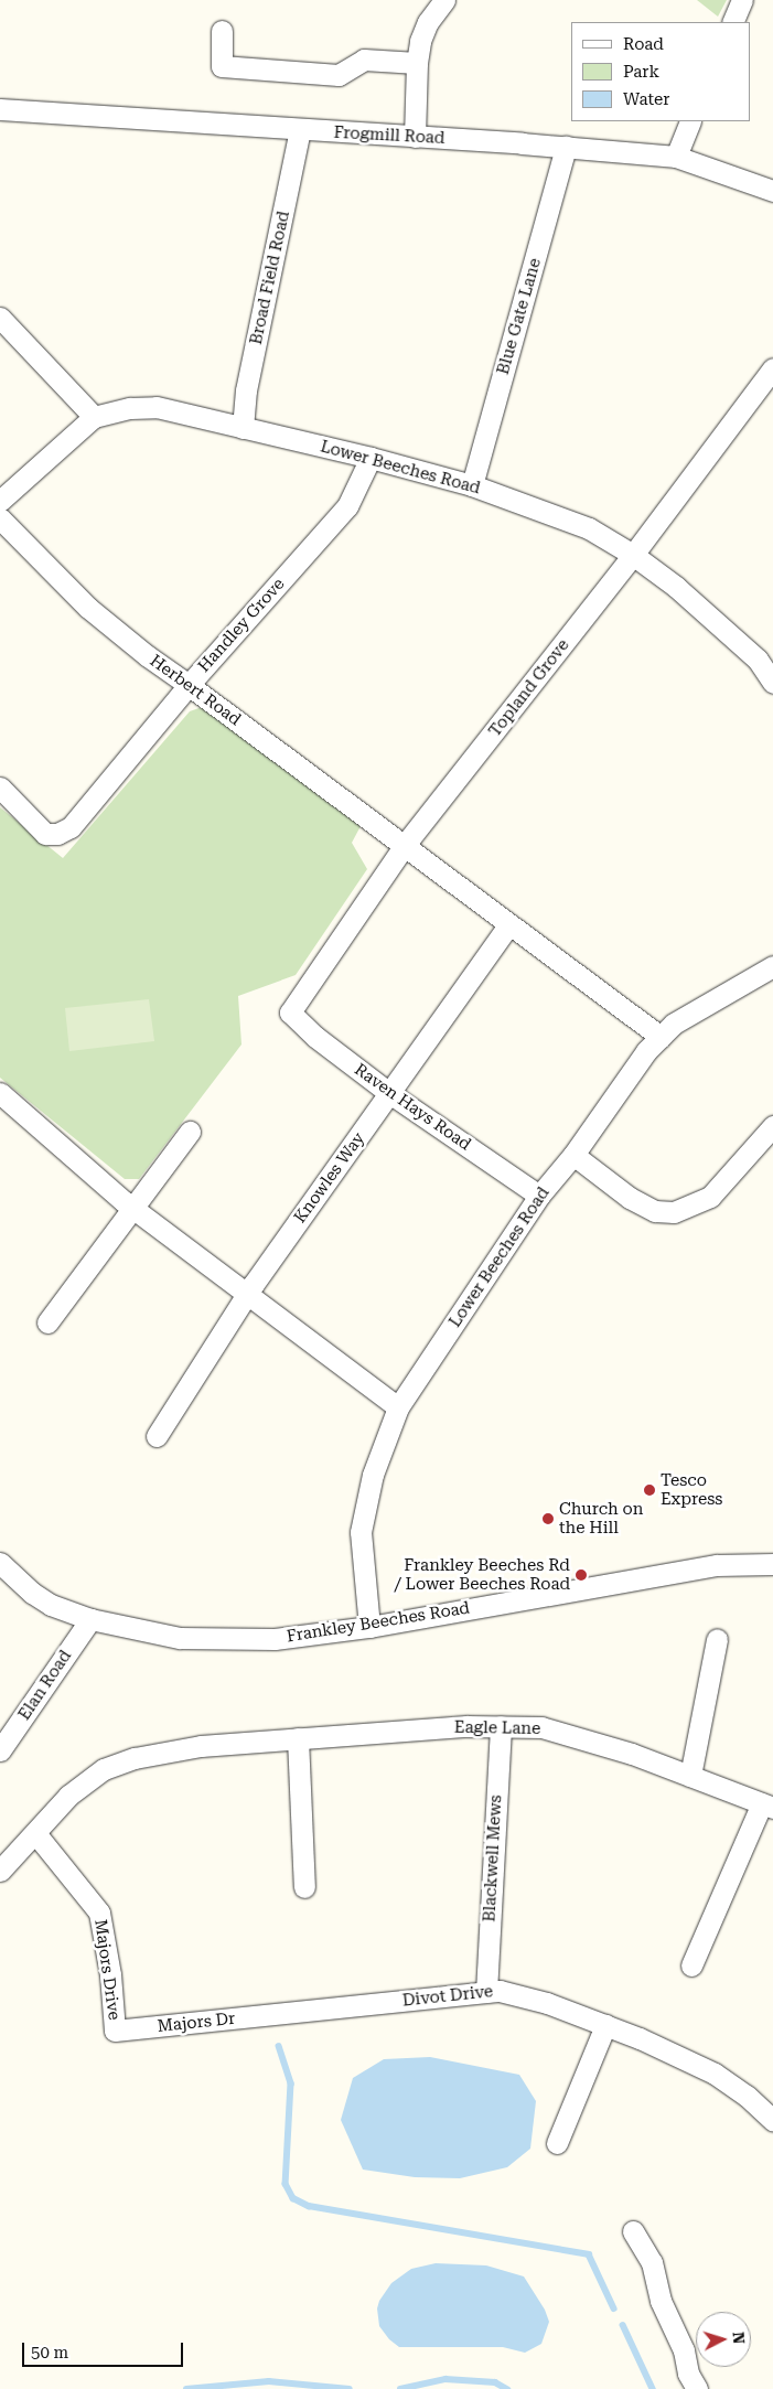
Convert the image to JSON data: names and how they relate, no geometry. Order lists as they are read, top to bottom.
{
  "streets": {
    "street": [
      "Frogmill Road",
      "Broad Field Road",
      "Blue Gate Lane",
      "Lower Beeches Road",
      "Handley Grove",
      "Topland Grove",
      "Herbert Road",
      "Raven Hays Road",
      "Knowles Way",
      "Frankley Beeches Road",
      "Elan Road",
      "Eagle Lane",
      "Blackwell Mews",
      "Majors Drive",
      "Divot Drive",
      "Majors Dr"
    ]
  },
  "crossings": [
    ["Frogmill Road", "Broad Field Road"],
    ["Frogmill Road", "Blue Gate Lane"],
    ["Broad Field Road", "Lower Beeches Road"],
    ["Blue Gate Lane", "Lower Beeches Road"],
    ["Lower Beeches Road", "Handley Grove"],
    ["Lower Beeches Road", "Topland Grove"],
    ["Lower Beeches Road", "Herbert Road"],
    ["Lower Beeches Road", "Raven Hays Road"],
    ["Lower Beeches Road", "Frankley Beeches Road"],
    ["Handley Grove", "Herbert Road"],
    ["Topland Grove", "Herbert Road"],
    ["Topland Grove", "Raven Hays Road"],
    ["Herbert Road", "Knowles Way"],
    ["Raven Hays Road", "Knowles Way"],
    ["Frankley Beeches Road", "Elan Road"],
    ["Eagle Lane", "Blackwell Mews"],
    ["Eagle Lane", "Majors Drive"],
    ["Blackwell Mews", "Divot Drive"],
    ["Majors Drive", "Majors Dr"],
    ["Divot Drive", "Majors Dr"]
  ],
  "places": ["Tesco Express", "Church on the Hill", "Frankley Beeches Rd / Lower Beeches Road"],
  "legend": ["Road", "Park", "Water"],
  "scale_bar": "50 m",
  "north": "right"
}
